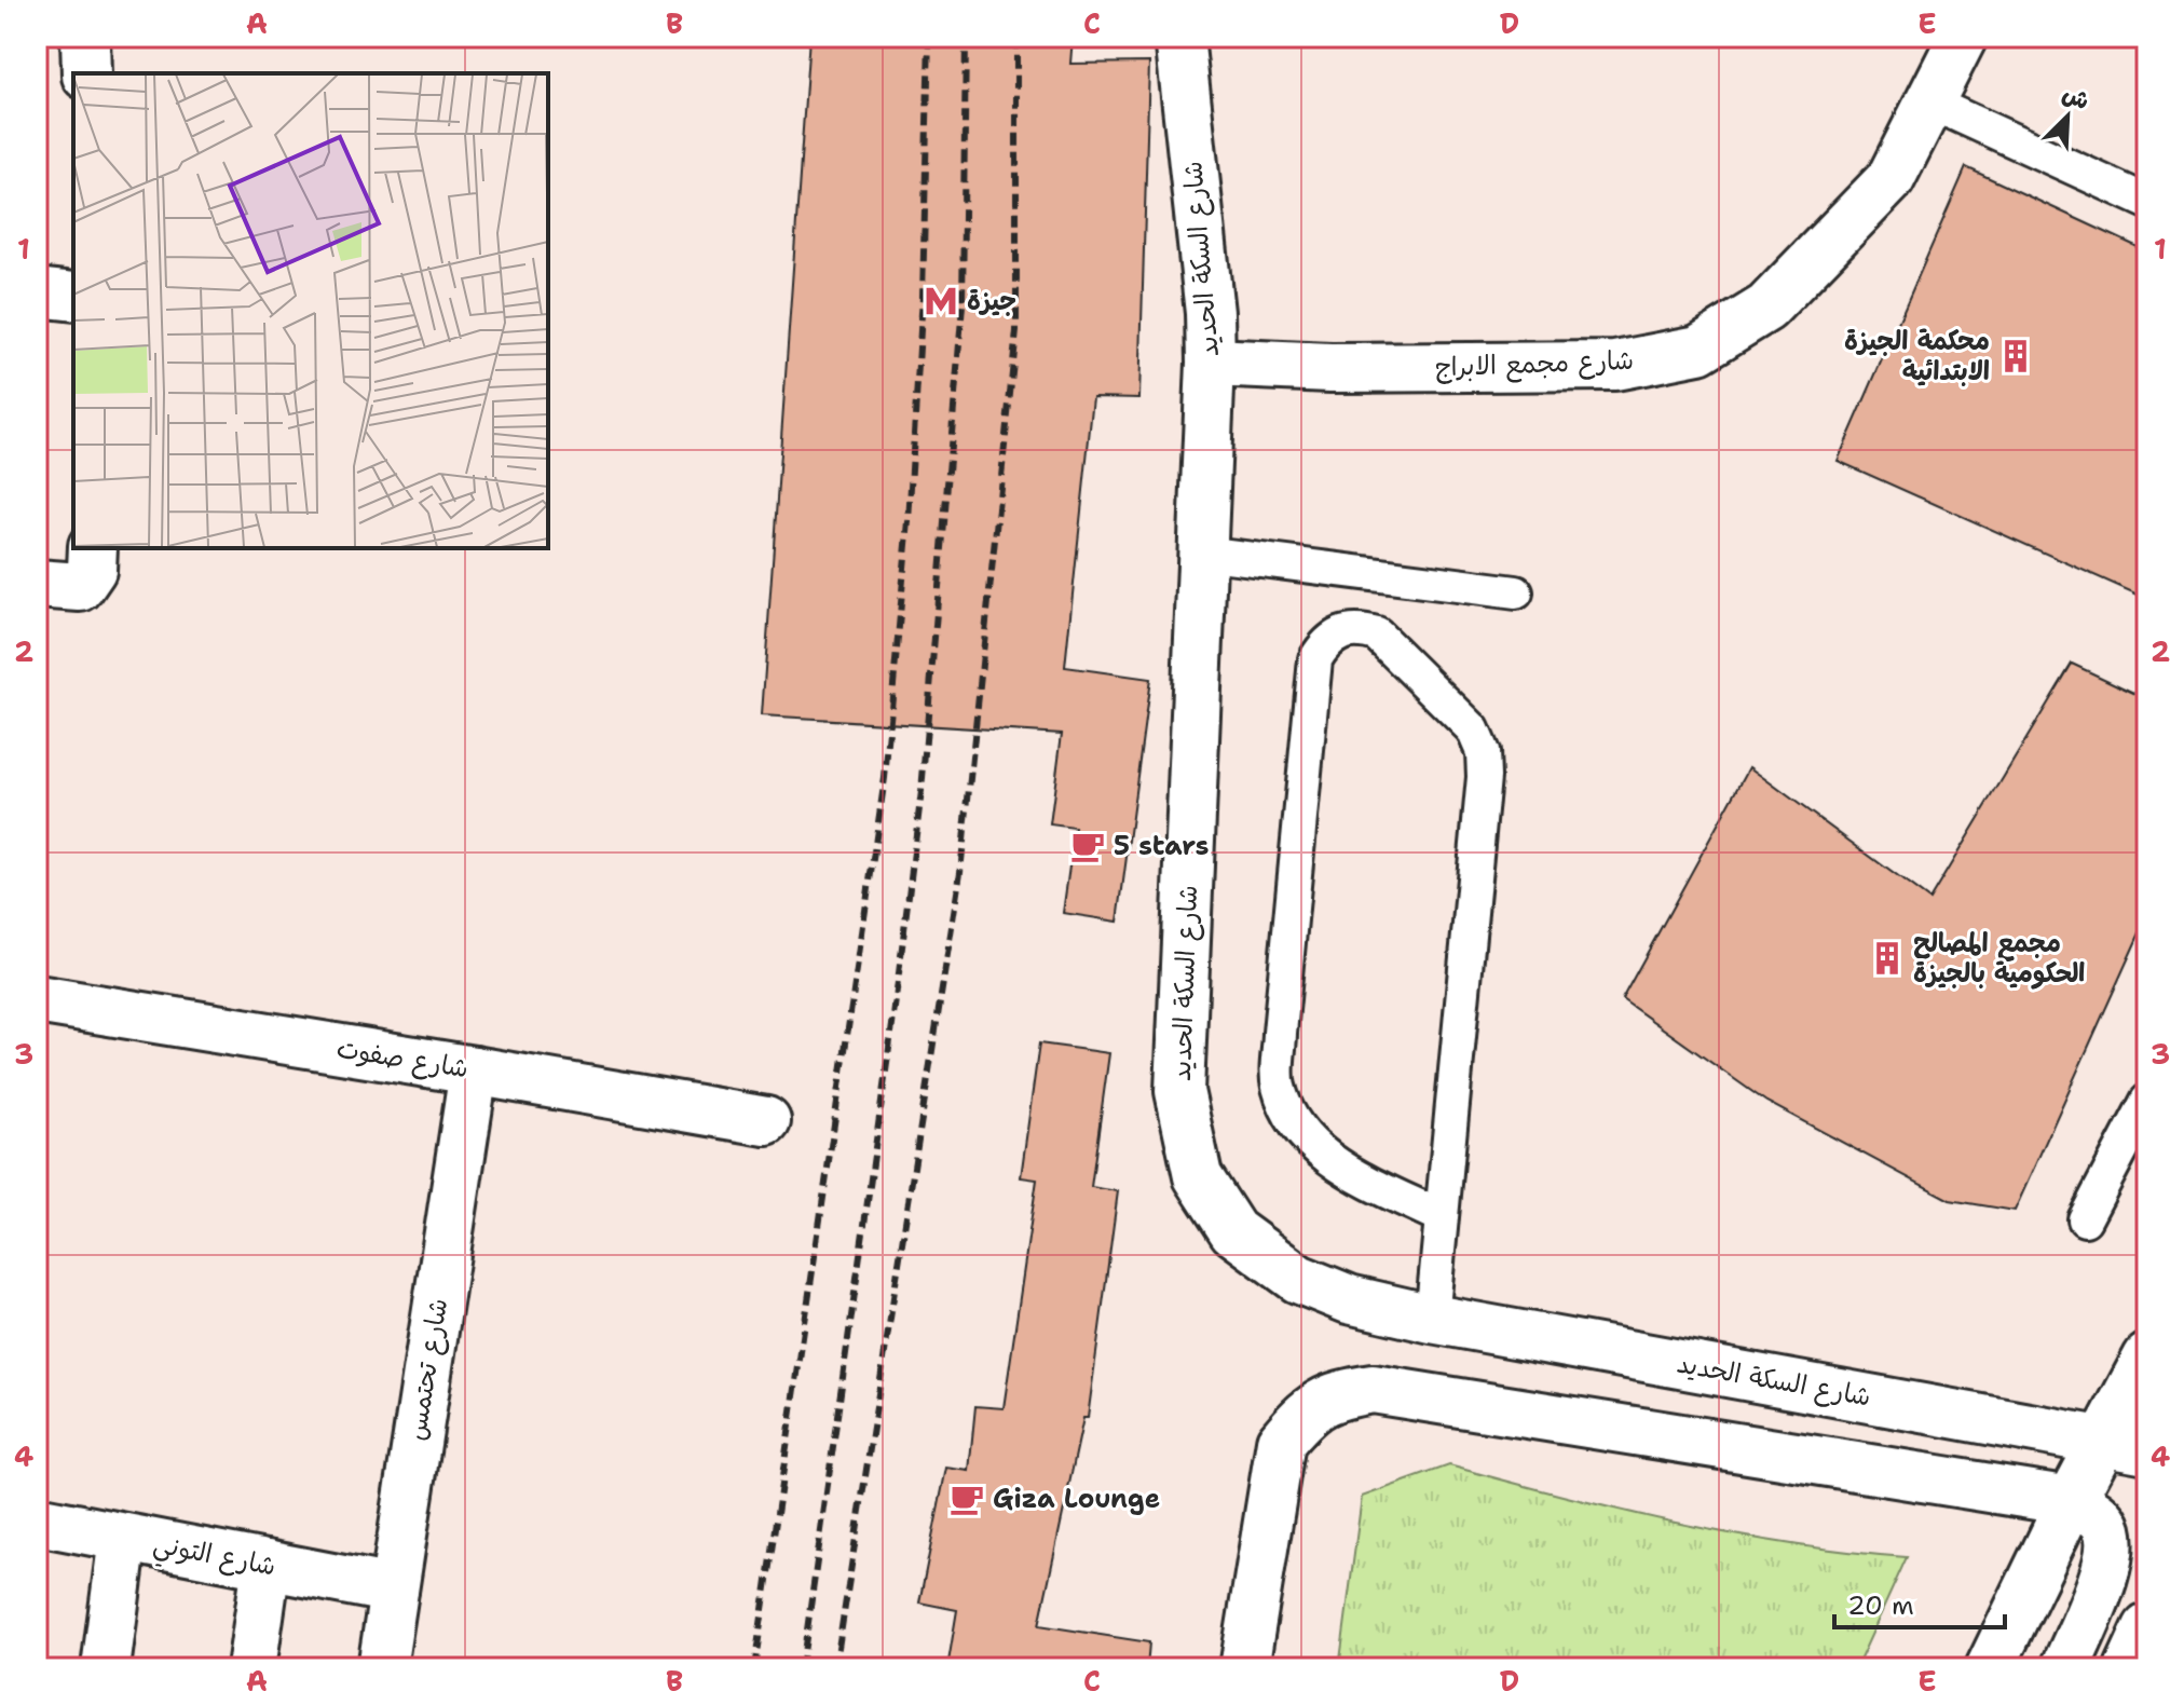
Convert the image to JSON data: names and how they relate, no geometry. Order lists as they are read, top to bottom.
{
  "streets": {
    "main road": [
      "شارع السكة الحديد",
      "شارع مجمع الابراج",
      "شارع صفوت",
      "شارع تحتمس",
      "شارع التوني"
    ]
  },
  "crossings": [
    ["شارع السكة الحديد", "شارع مجمع الابراج"],
    ["شارع صفوت", "شارع تحتمس"],
    ["شارع تحتمس", "شارع التوني"]
  ],
  "places": {
    "metro station": ["جيزة"],
    "building": ["محكمة الجيزة الابتدائية", "مجمع المصالح الحكومية بالجيزة"],
    "cafe": ["5 stars", "Giza Lounge"]
  },
  "scale_bar": "20 m",
  "north": "top right",
  "grid": {
    "columns": [
      "A",
      "B",
      "C",
      "D",
      "E"
    ],
    "rows": [
      "1",
      "2",
      "3",
      "4"
    ]
  }
}
